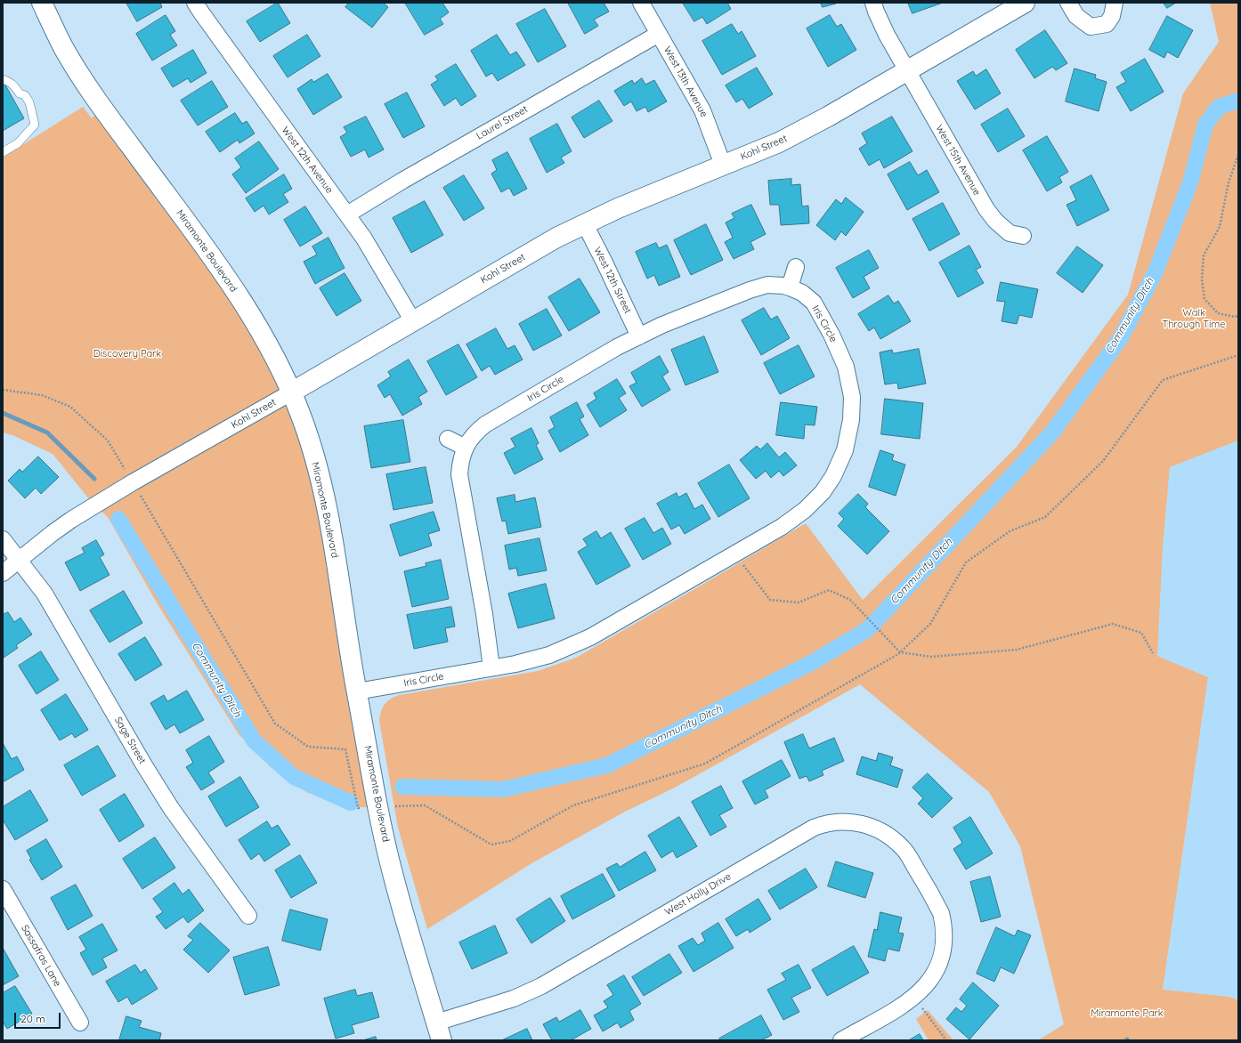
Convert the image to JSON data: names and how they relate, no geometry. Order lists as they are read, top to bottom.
{
  "streets": {
    "street": [
      "West 13th Avenue",
      "Laurel Street",
      "Kohl Street",
      "West 12th Avenue",
      "West 15th Avenue",
      "Miramonte Boulevard",
      "West 12th Street",
      "Iris Circle",
      "Sage Street",
      "West Holly Drive",
      "Sassafras Lane"
    ]
  },
  "crossings": [
    ["West 13th Avenue", "Laurel Street"],
    ["West 13th Avenue", "Kohl Street"],
    ["Laurel Street", "West 12th Avenue"],
    ["Kohl Street", "West 12th Avenue"],
    ["Kohl Street", "West 15th Avenue"],
    ["Kohl Street", "Miramonte Boulevard"],
    ["Kohl Street", "West 12th Street"],
    ["Kohl Street", "Sage Street"],
    ["Miramonte Boulevard", "Iris Circle"],
    ["Miramonte Boulevard", "West Holly Drive"],
    ["West 12th Street", "Iris Circle"]
  ],
  "water": ["Community Ditch"],
  "parks": ["Walk Through Time", "Discovery Park", "Miramonte Park"],
  "scale_bar": "20 m"
}
